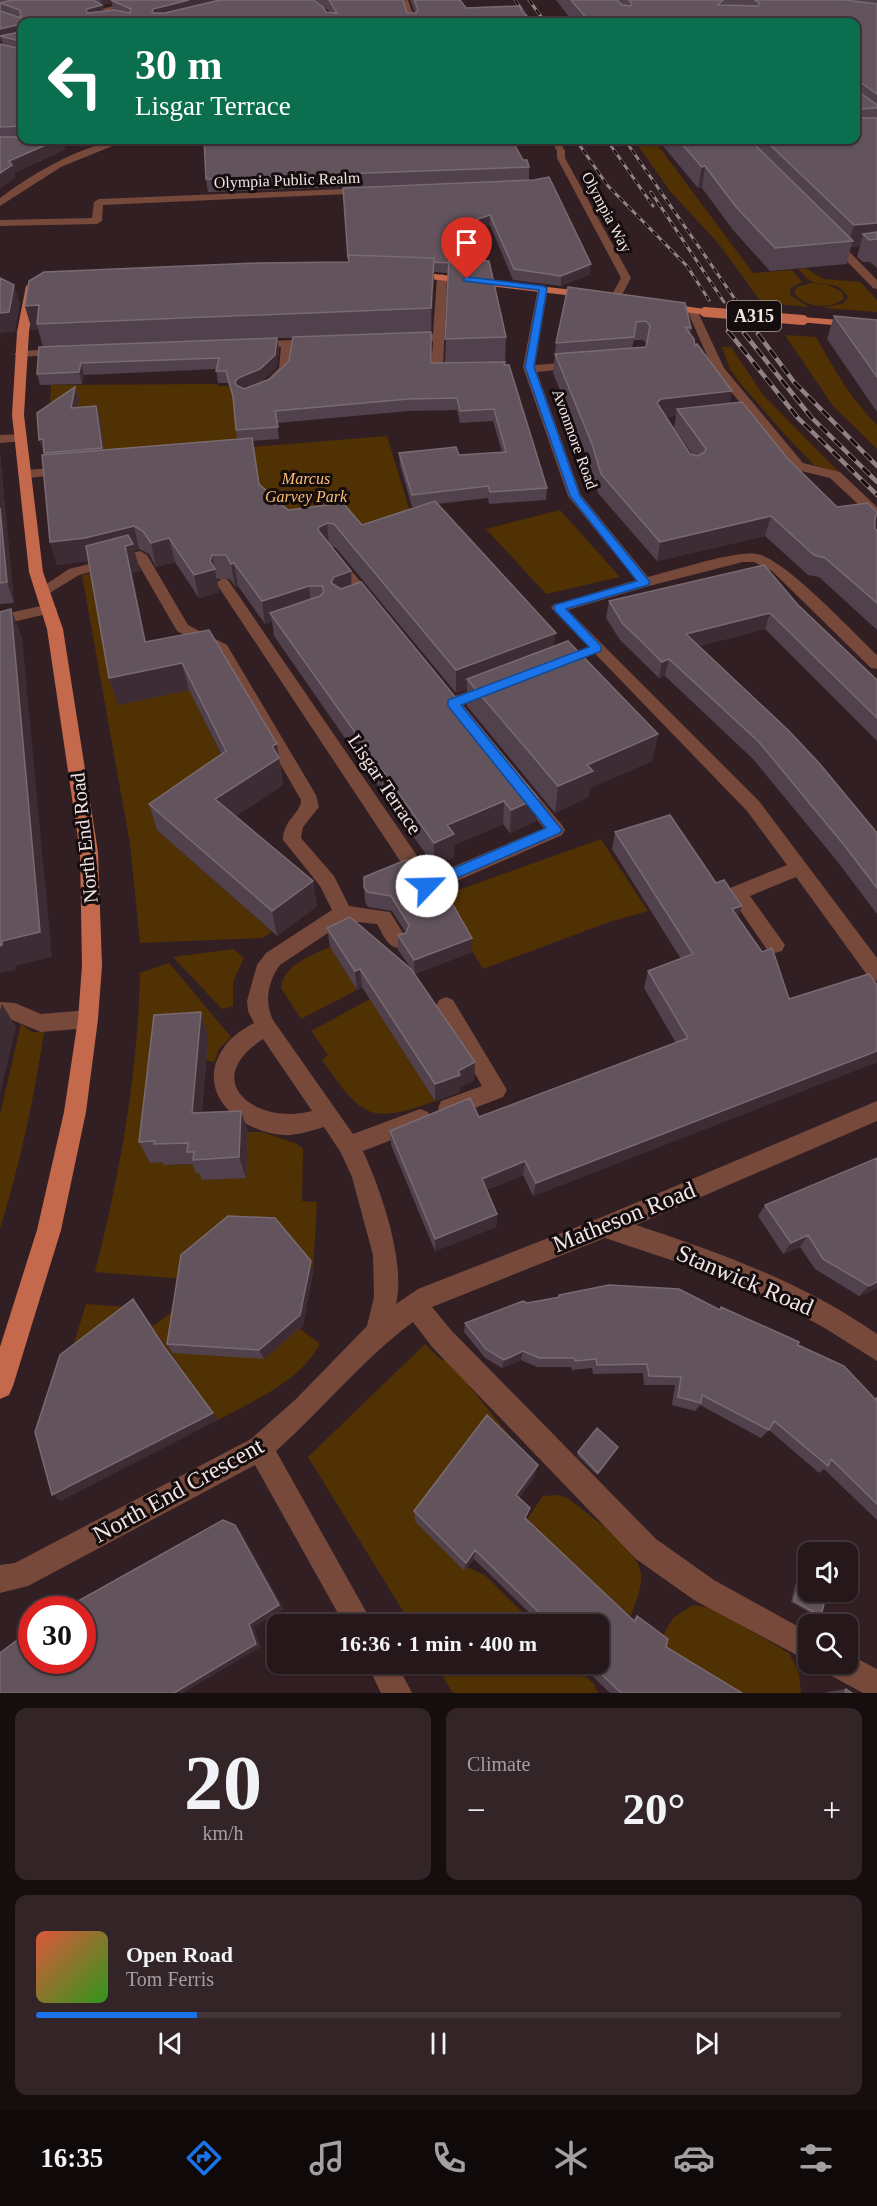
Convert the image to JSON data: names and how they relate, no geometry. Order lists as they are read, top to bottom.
{
  "streets": {
    "main road": ["A315", "North End Road"],
    "street": [
      "Olympia Public Realm",
      "Olympia Way",
      "Avonmore Road",
      "Lisgar Terrace",
      "Matheson Road",
      "Stanwick Road",
      "North End Crescent"
    ]
  },
  "crossings": [
    ["Matheson Road", "Stanwick Road"],
    ["Matheson Road", "North End Crescent"]
  ],
  "parks": ["Marcus Garvey Park"],
  "page": {
    "turn": ["30 m", "Lisgar Terrace"],
    "limit": "30",
    "trip": "16:36 · 1 min · 400 m",
    "tile": [
      ["20", "km/h"],
      "Climate"
    ],
    "heat": ["−", "20°", "+"],
    "song": ["Open Road", "Tom Ferris"],
    "tabs": "16:35"
  }
}
